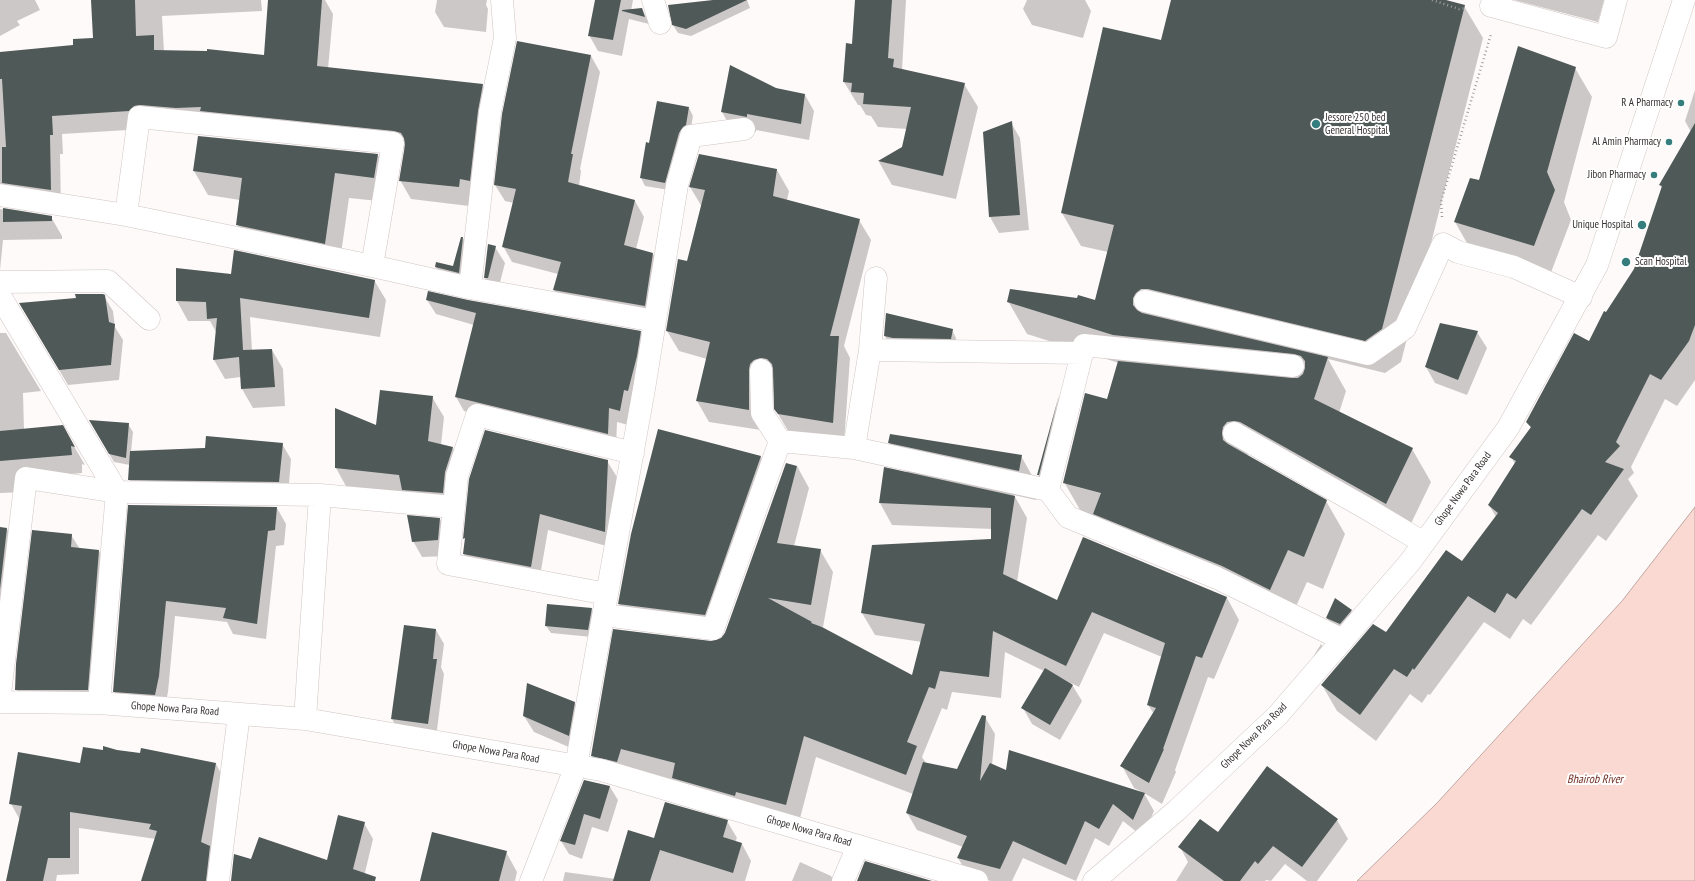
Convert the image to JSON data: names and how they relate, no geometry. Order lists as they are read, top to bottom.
{
  "streets": {
    "street": ["Ghope Nowa Para Road"]
  },
  "water": ["Bhairob River"],
  "places": [
    "R A Pharmacy",
    "Jessore 250 bed General Hospital",
    "Al Amin Pharmacy",
    "Jibon Pharmacy",
    "Unique Hospital",
    "Scan Hospital"
  ]
}
